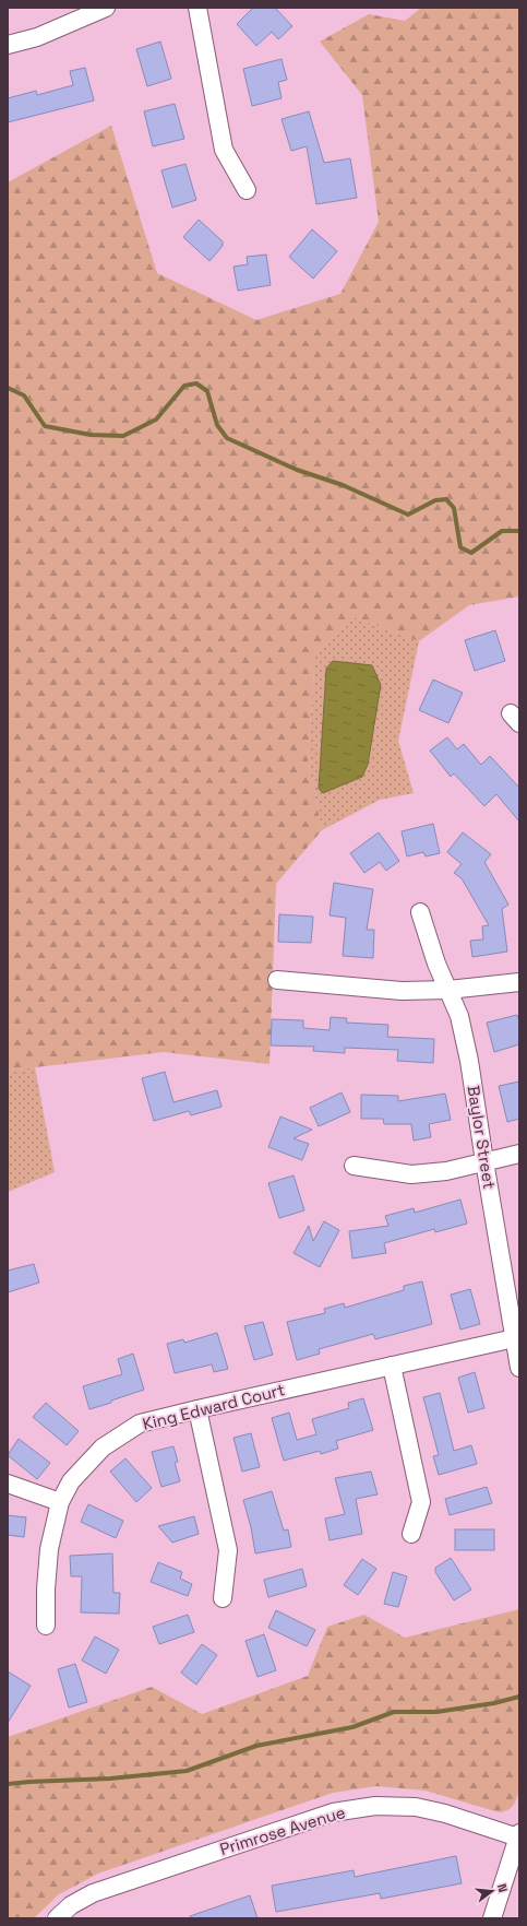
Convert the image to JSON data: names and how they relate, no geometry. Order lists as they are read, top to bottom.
{
  "streets": {
    "street": ["Baylor Street", "King Edward Court", "Primrose Avenue"]
  },
  "crossings": [
    ["Baylor Street", "King Edward Court"]
  ],
  "north": "right"
}
